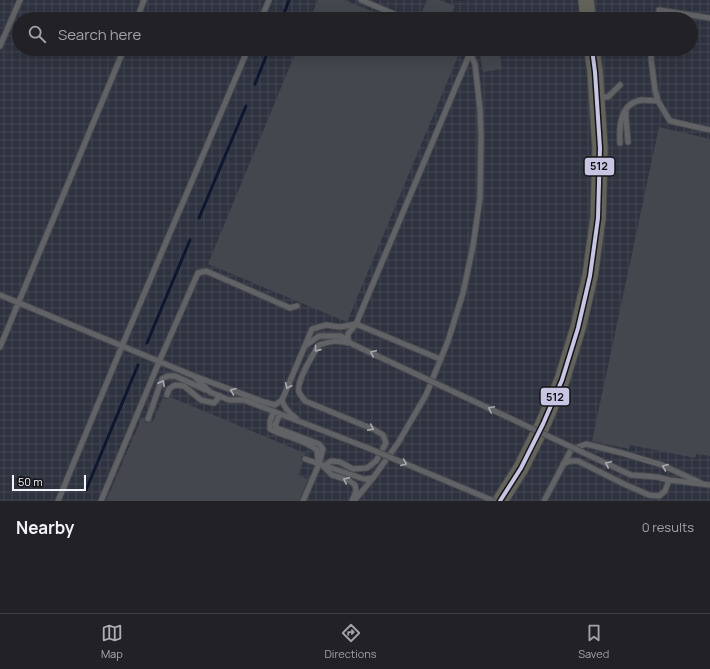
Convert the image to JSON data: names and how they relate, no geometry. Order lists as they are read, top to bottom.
{
  "lines": ["transit line 512"],
  "scale_bar": "50 m",
  "page": {
    "search": "Search here",
    "scale": "50 m",
    "heading": ["Nearby", "0 results"],
    "nav": ["Map", "Directions", "Saved"]
  }
}
